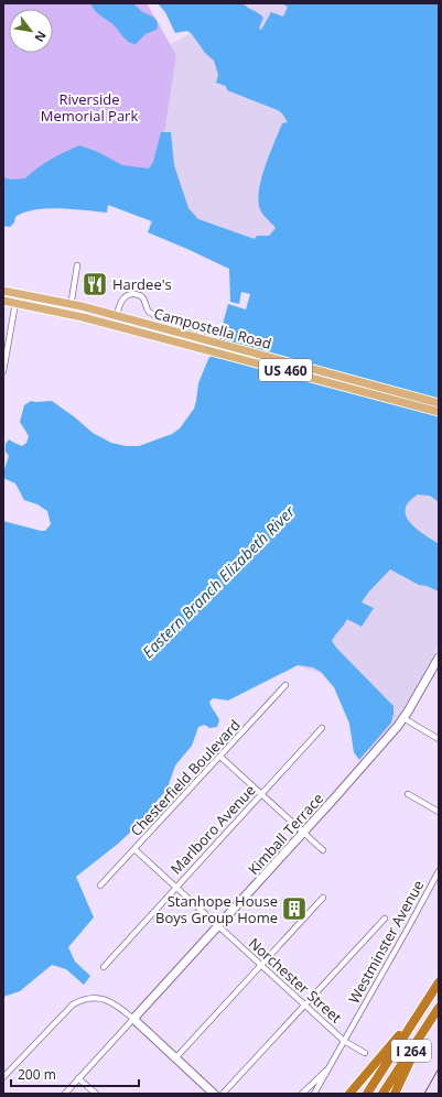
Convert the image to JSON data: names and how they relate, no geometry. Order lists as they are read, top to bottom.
{
  "streets": {
    "highway": ["I 264"],
    "main road": ["Campostella Road", "US 460"],
    "street": [
      "Chesterfield Boulevard",
      "Marlboro Avenue",
      "Kimball Terrace",
      "Westminster Avenue",
      "Norchester Street"
    ]
  },
  "crossings": [
    ["Chesterfield Boulevard", "Norchester Street"],
    ["Marlboro Avenue", "Norchester Street"],
    ["Kimball Terrace", "Norchester Street"],
    ["Westminster Avenue", "Norchester Street"]
  ],
  "water": ["Eastern Branch Elizabeth River"],
  "parks": ["Riverside Memorial Park"],
  "places": {
    "restaurant": ["Hardee's"],
    "building": ["Stanhope House Boys Group Home"]
  },
  "scale_bar": "200 m",
  "north": "bottom right"
}
